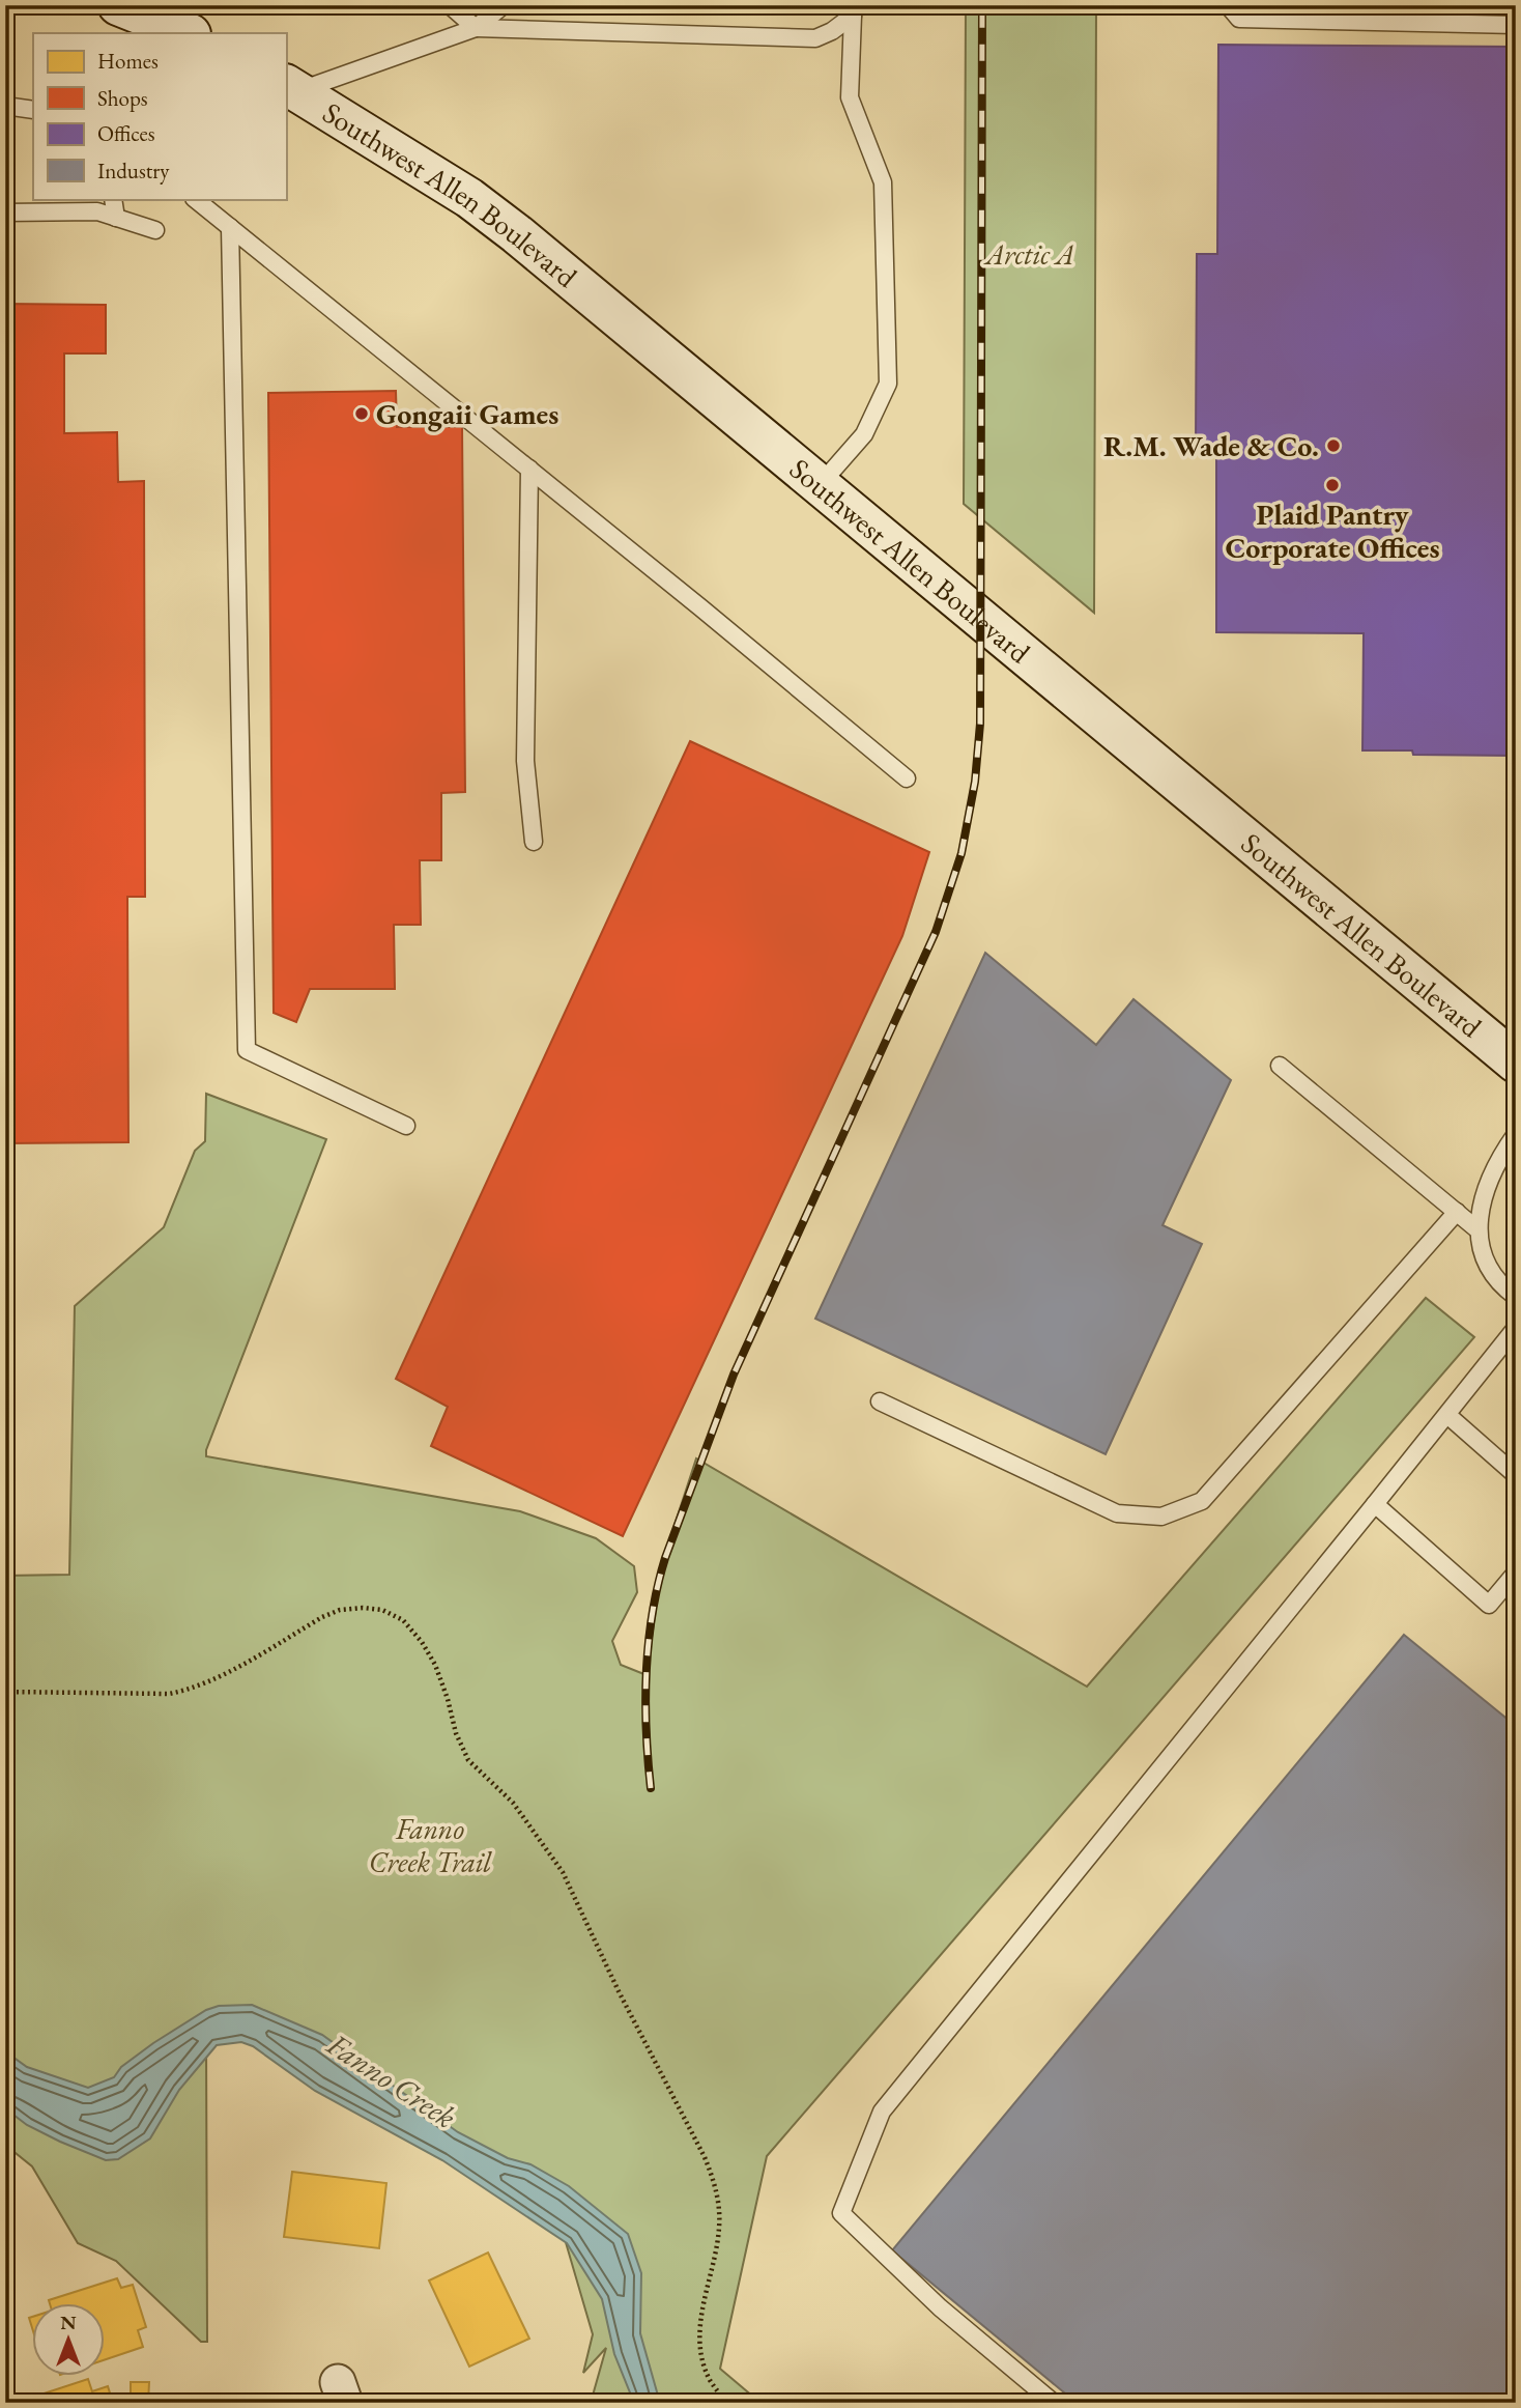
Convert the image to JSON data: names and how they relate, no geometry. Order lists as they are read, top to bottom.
{
  "streets": {
    "main road": ["Southwest Allen Boulevard"]
  },
  "water": ["Fanno Creek"],
  "parks": ["Arctic A", "Fanno Creek Trail"],
  "places": ["Gongaii Games", "R.M. Wade & Co.", "Plaid Pantry Corporate Offices"],
  "legend": [
    "Homes",
    "Shops",
    "Offices",
    "Industry"
  ],
  "north": "top"
}
